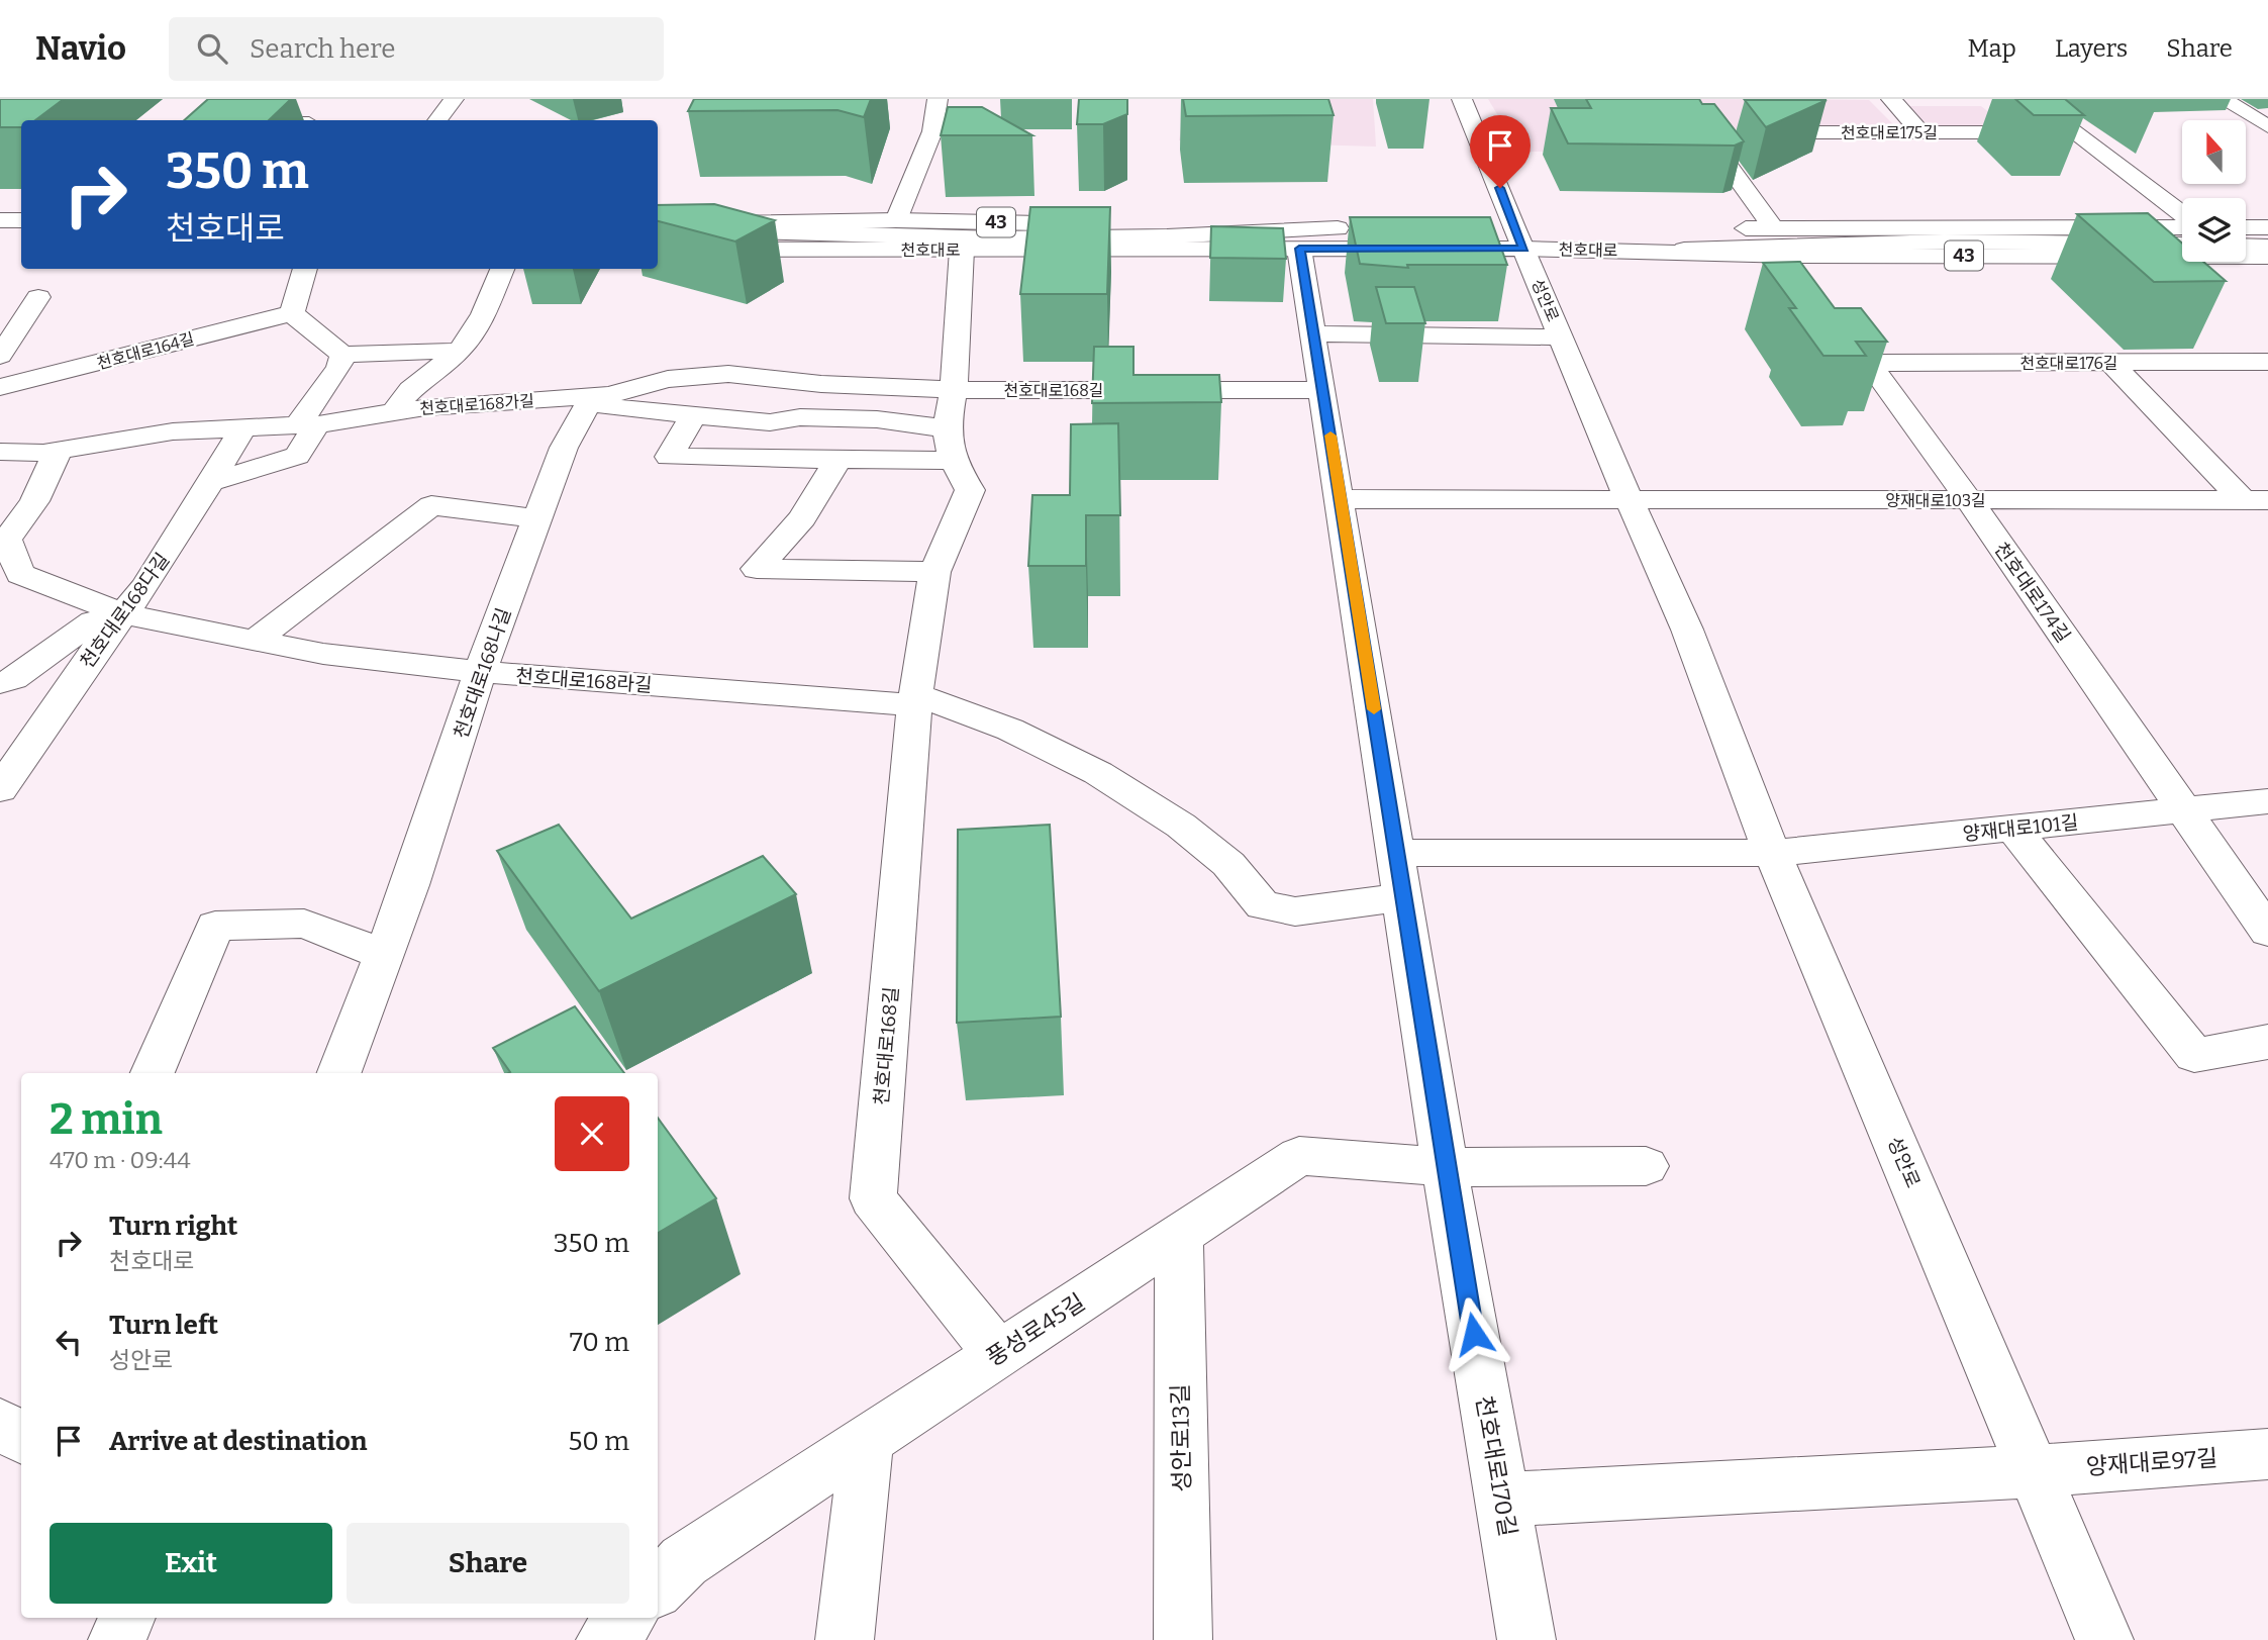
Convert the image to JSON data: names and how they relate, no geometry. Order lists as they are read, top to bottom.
{
  "streets": {
    "street": [
      "천호대로175길",
      "43",
      "천호대로",
      "성안로",
      "천호대로164길",
      "천호대로176길",
      "천호대로168길",
      "천호대로168가길",
      "양재대로103길",
      "천호대로174길",
      "천호대로168다길",
      "천호대로168나길",
      "천호대로168라길",
      "양재대로101길",
      "풍성로45길",
      "성안로13길",
      "양재대로97길",
      "천호대로170길"
    ]
  },
  "crossings": [
    ["천호대로", "성안로"],
    ["천호대로", "천호대로174길"],
    ["천호대로", "천호대로170길"],
    ["성안로", "양재대로103길"],
    ["성안로", "양재대로101길"],
    ["성안로", "양재대로97길"],
    ["천호대로176길", "양재대로103길"],
    ["천호대로176길", "천호대로174길"],
    ["천호대로168길", "천호대로168가길"],
    ["천호대로168길", "천호대로168라길"],
    ["천호대로168길", "풍성로45길"],
    ["천호대로168길", "천호대로170길"],
    ["천호대로168가길", "천호대로168다길"],
    ["천호대로168가길", "천호대로168나길"],
    ["천호대로168가길", "천호대로168라길"],
    ["양재대로103길", "천호대로174길"],
    ["천호대로174길", "양재대로101길"],
    ["천호대로168다길", "천호대로168라길"],
    ["천호대로168나길", "천호대로168라길"],
    ["풍성로45길", "성안로13길"],
    ["풍성로45길", "천호대로170길"]
  ],
  "north": "top",
  "page": {
    "header": "Navio",
    "search": "Search here",
    "nav": ["Map", "Layers", "Share"],
    "turn": ["350 m", "천호대로"],
    "heading": ["2 min", "470 m · 09:44"],
    "list": [
      {
        "name": "Turn right",
        "note": "천호대로",
        "value": "350 m"
      },
      {
        "name": "Turn left",
        "note": "성안로",
        "value": "70 m"
      },
      {
        "name": "Arrive at destination",
        "value": "50 m"
      }
    ],
    "buttons": ["Exit", "Share"]
  }
}
